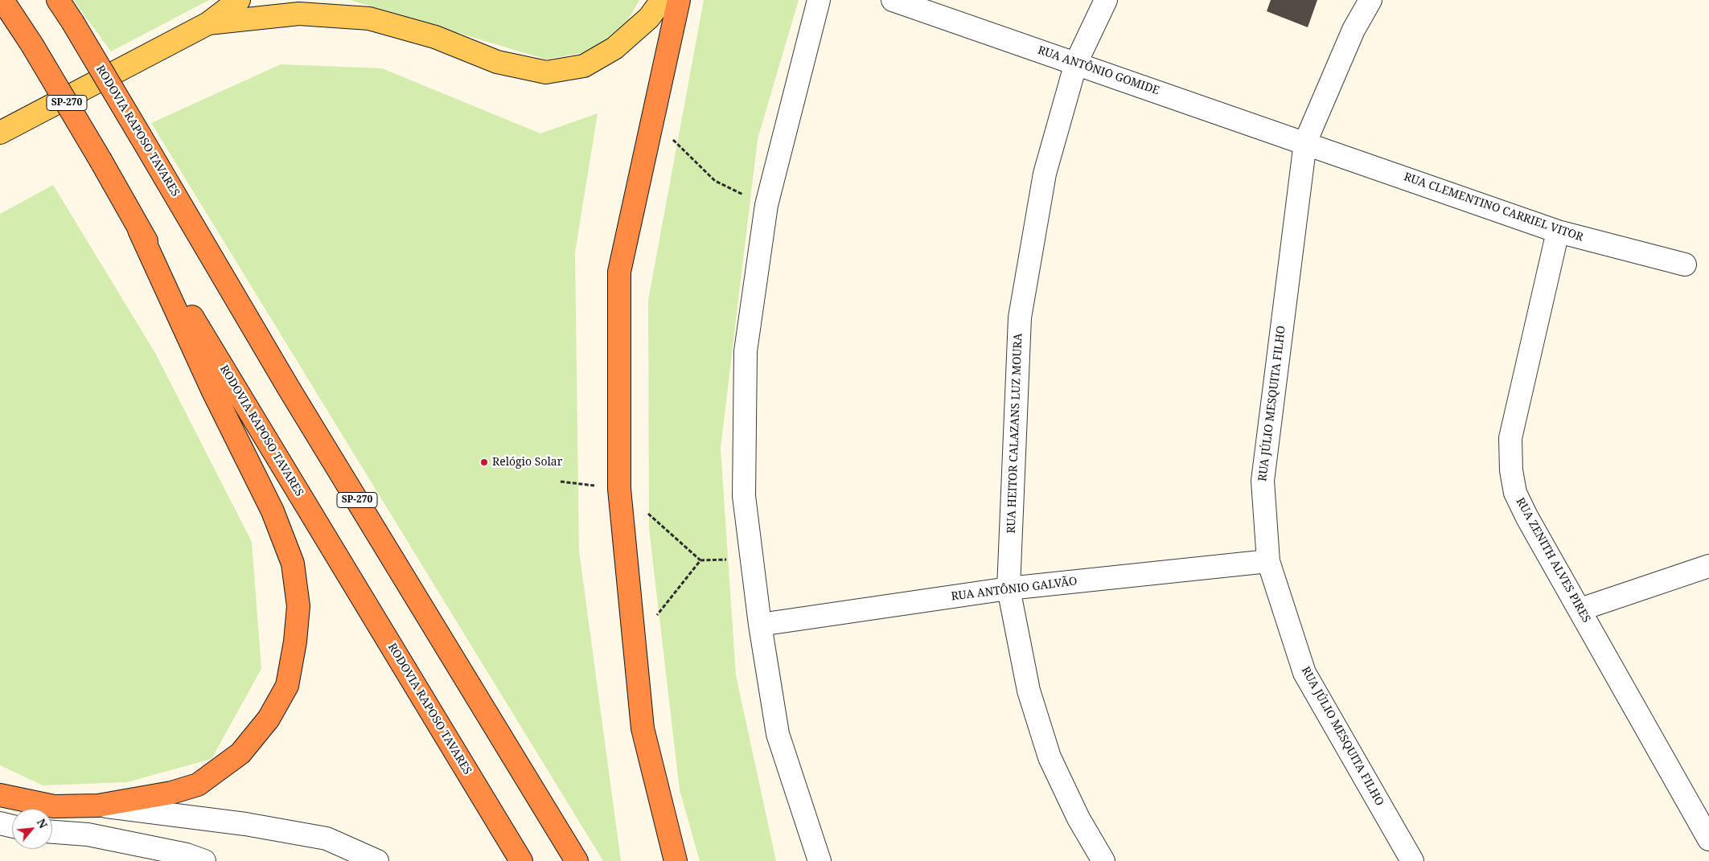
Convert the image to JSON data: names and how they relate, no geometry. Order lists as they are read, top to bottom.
{
  "streets": {
    "highway": ["SP-270", "RODOVIA RAPOSO TAVARES"],
    "street": [
      "RUA ANTÔNIO GOMIDE",
      "RUA CLEMENTINO CARRIEL VITOR",
      "RUA JÚLIO MESQUITA FILHO",
      "RUA HEITOR CALAZANS LUZ MOURA",
      "RUA ZENITH ALVES PIRES",
      "RUA ANTÔNIO GALVÃO"
    ]
  },
  "crossings": [
    ["RUA ANTÔNIO GOMIDE", "RUA CLEMENTINO CARRIEL VITOR"],
    ["RUA ANTÔNIO GOMIDE", "RUA JÚLIO MESQUITA FILHO"],
    ["RUA ANTÔNIO GOMIDE", "RUA HEITOR CALAZANS LUZ MOURA"],
    ["RUA CLEMENTINO CARRIEL VITOR", "RUA JÚLIO MESQUITA FILHO"],
    ["RUA CLEMENTINO CARRIEL VITOR", "RUA ZENITH ALVES PIRES"],
    ["RUA JÚLIO MESQUITA FILHO", "RUA ANTÔNIO GALVÃO"],
    ["RUA HEITOR CALAZANS LUZ MOURA", "RUA ANTÔNIO GALVÃO"]
  ],
  "places": ["Relógio Solar"],
  "north": "top right"
}
